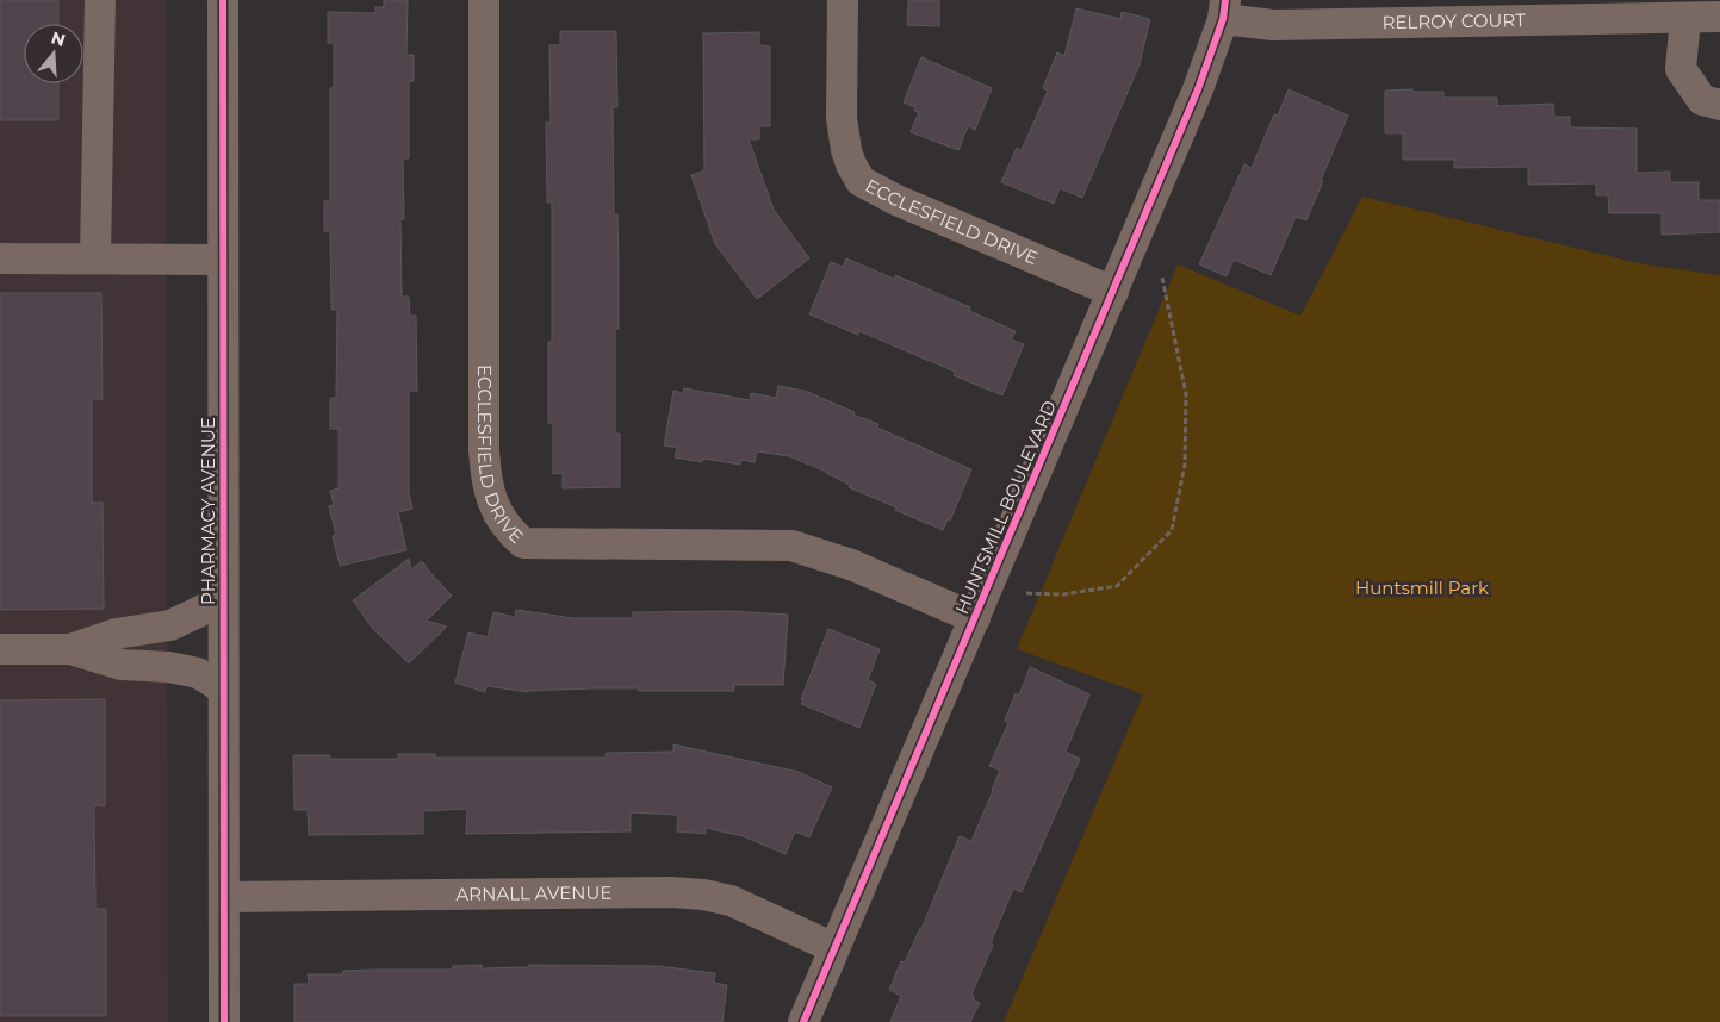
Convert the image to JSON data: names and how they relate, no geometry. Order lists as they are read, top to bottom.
{
  "streets": {
    "street": [
      "RELROY COURT",
      "ECCLESFIELD DRIVE",
      "HUNTSMILL BOULEVARD",
      "PHARMACY AVENUE",
      "ARNALL AVENUE"
    ]
  },
  "crossings": [
    ["RELROY COURT", "HUNTSMILL BOULEVARD"],
    ["ECCLESFIELD DRIVE", "HUNTSMILL BOULEVARD"],
    ["HUNTSMILL BOULEVARD", "ARNALL AVENUE"],
    ["PHARMACY AVENUE", "ARNALL AVENUE"]
  ],
  "parks": ["Huntsmill Park"],
  "north": "top"
}
